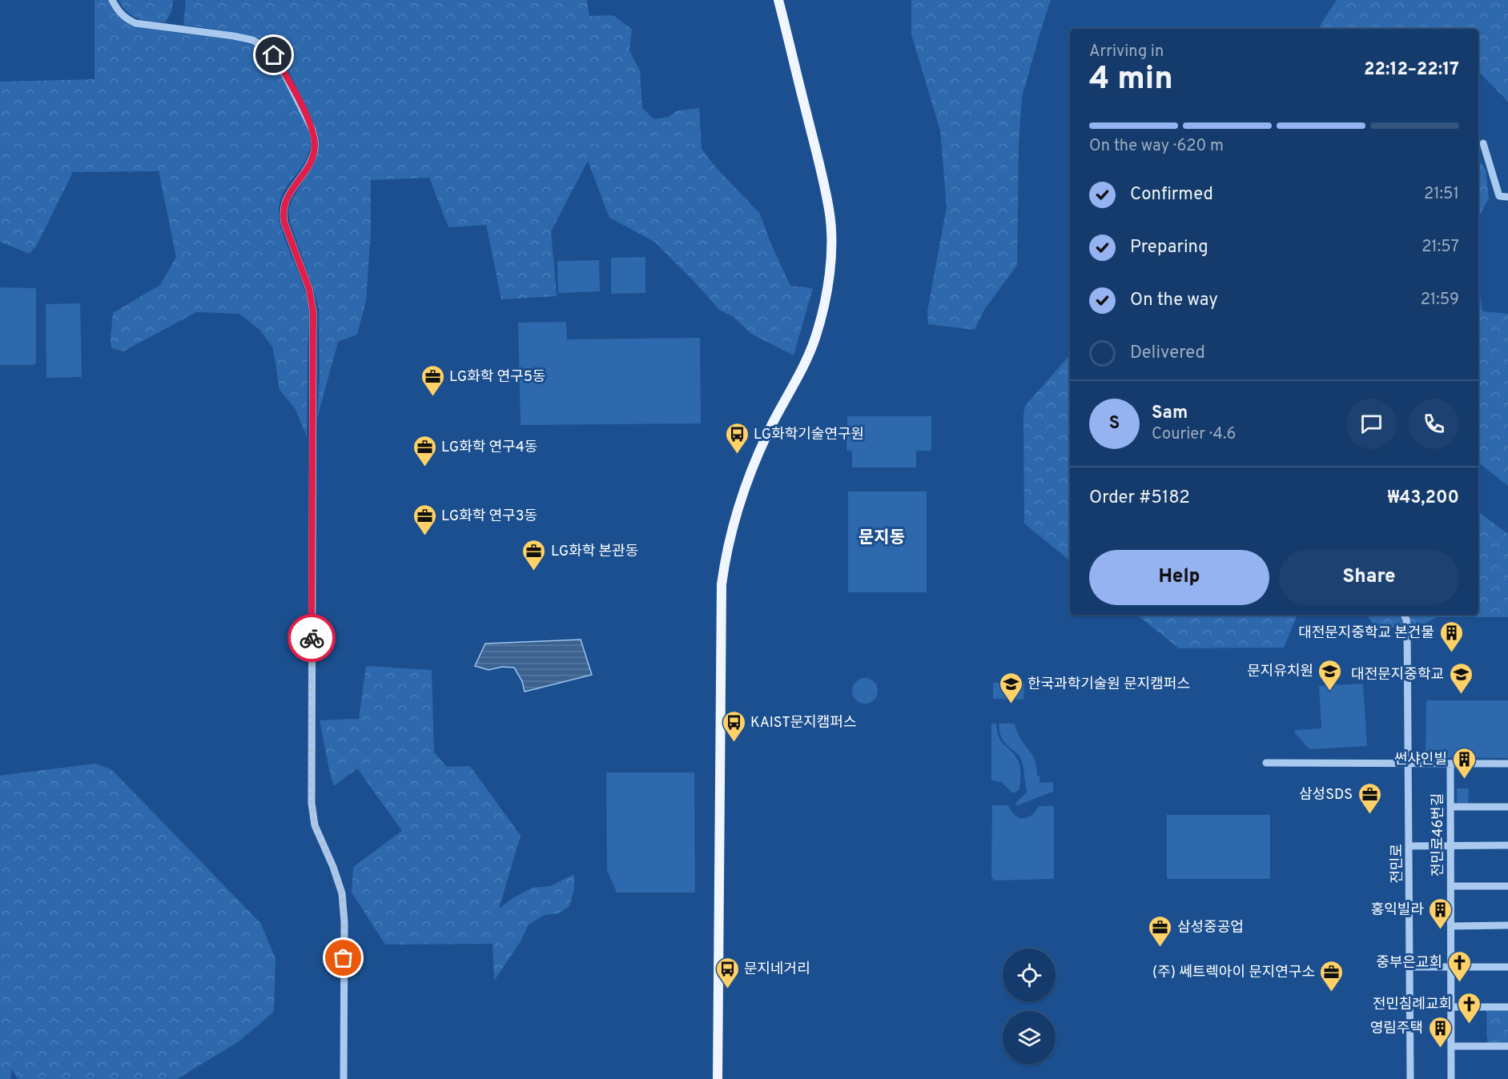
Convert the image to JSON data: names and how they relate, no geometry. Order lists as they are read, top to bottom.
{
  "streets": {
    "street": ["전민로46번길", "전민로"]
  },
  "districts": ["문지동"],
  "places": {
    "office": [
      "LG화학 연구5동",
      "LG화학 연구4동",
      "LG화학 연구3동",
      "LG화학 본관동",
      "삼성SDS",
      "삼성중공업",
      "(주) 쎄트렉아이 문지연구소"
    ],
    "bus stop": ["LG화학기술연구원", "KAIST문지캠퍼스", "문지네거리"],
    "building": [
      "대전문지중학교 본건물",
      "썬샤인빌",
      "홍익빌라",
      "영림주택"
    ],
    "school or university": ["문지유치원", "대전문지중학교", "한국과학기술원 문지캠퍼스"],
    "church": ["중부은교회", "전민침례교회"]
  },
  "page": {
    "heading": ["4 min", "Arriving in", "22:12–22:17"],
    "panel": [
      "Sam",
      "Courier · 4.6",
      "Order #5182",
      "₩43,200"
    ],
    "bar": "On the way · 620 m",
    "list": [
      ["Confirmed", "21:51"],
      ["Preparing", "21:57"],
      ["On the way", "21:59"],
      "Delivered"
    ],
    "round": "S",
    "buttons": ["Help", "Share"]
  }
}
